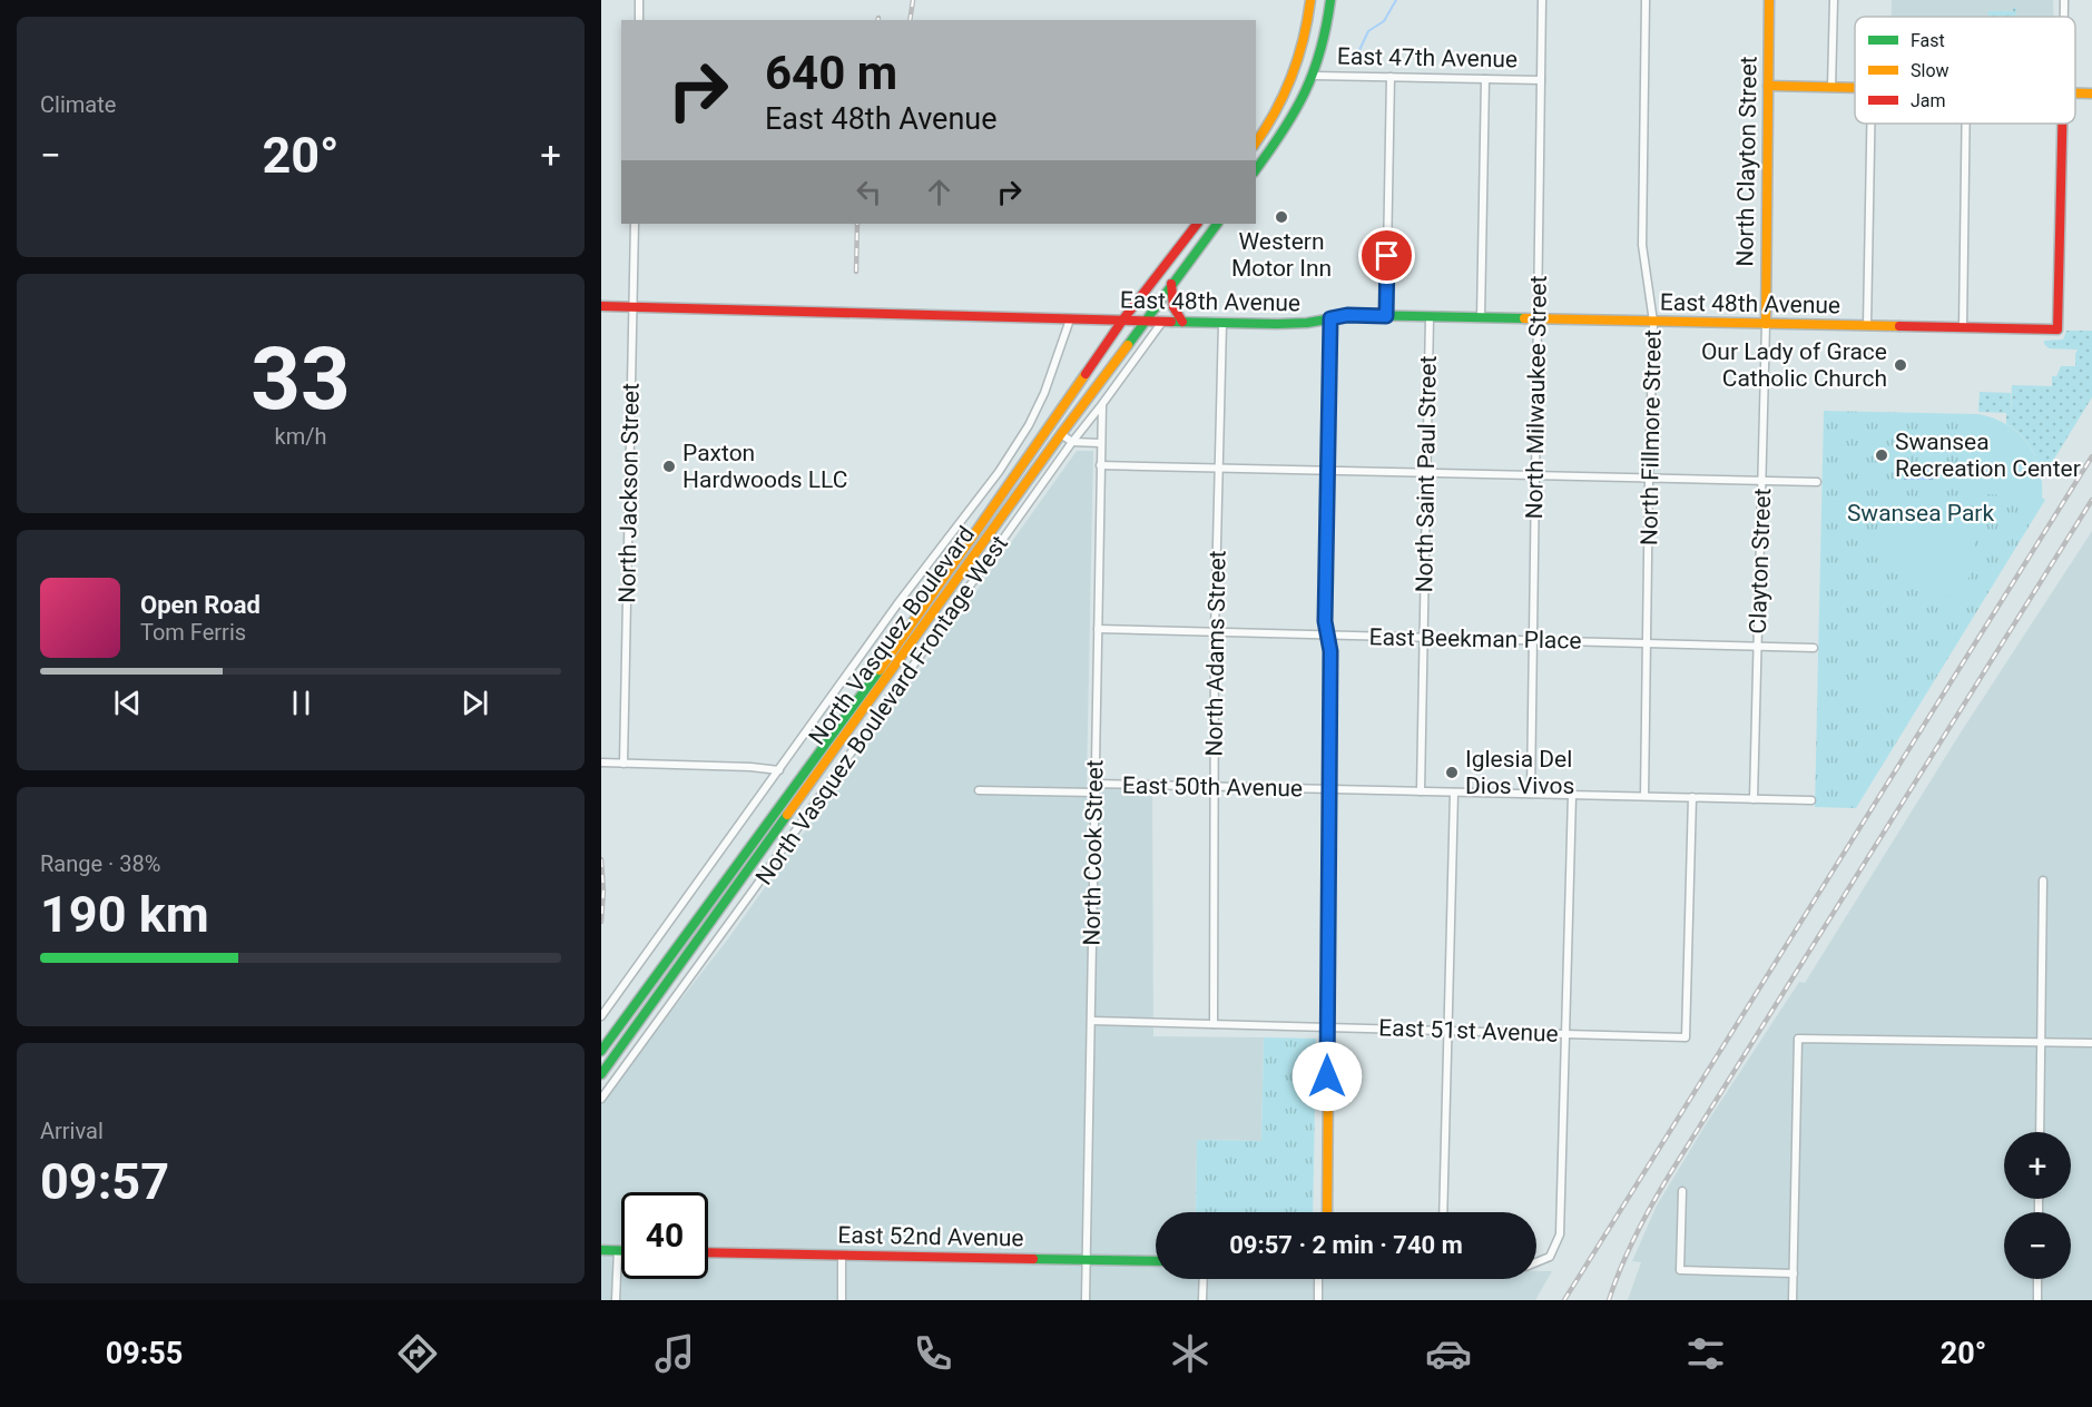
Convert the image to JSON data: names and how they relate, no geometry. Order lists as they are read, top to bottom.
{
  "streets": {
    "main road": [
      "North Clayton Street",
      "East 48th Avenue",
      "North Vasquez Boulevard",
      "East 52nd Avenue"
    ],
    "street": [
      "East 47th Avenue",
      "North Milwaukee Street",
      "North Fillmore Street",
      "North Saint Paul Street",
      "North Jackson Street",
      "Clayton Street",
      "East Beekman Place",
      "North Adams Street",
      "North Vasquez Boulevard Frontage West",
      "East 50th Avenue",
      "North Cook Street",
      "East 51st Avenue"
    ]
  },
  "crossings": [
    ["East 47th Avenue", "North Milwaukee Street"],
    ["North Clayton Street", "East 48th Avenue"],
    ["North Clayton Street", "Clayton Street"],
    ["East 48th Avenue", "North Milwaukee Street"],
    ["East 48th Avenue", "North Fillmore Street"],
    ["East 48th Avenue", "North Saint Paul Street"],
    ["East 48th Avenue", "North Jackson Street"],
    ["East 48th Avenue", "Clayton Street"],
    ["East 48th Avenue", "North Vasquez Boulevard"],
    ["East 48th Avenue", "North Adams Street"],
    ["East 48th Avenue", "North Vasquez Boulevard Frontage West"],
    ["North Milwaukee Street", "East Beekman Place"],
    ["North Milwaukee Street", "East 50th Avenue"],
    ["North Fillmore Street", "East Beekman Place"],
    ["North Fillmore Street", "East 50th Avenue"],
    ["North Saint Paul Street", "East Beekman Place"],
    ["North Saint Paul Street", "East 50th Avenue"],
    ["Clayton Street", "East Beekman Place"],
    ["Clayton Street", "East 50th Avenue"],
    ["East Beekman Place", "North Adams Street"],
    ["East Beekman Place", "North Cook Street"],
    ["North Adams Street", "East 50th Avenue"],
    ["North Adams Street", "East 51st Avenue"],
    ["North Vasquez Boulevard Frontage West", "North Cook Street"],
    ["East 50th Avenue", "North Cook Street"],
    ["East 50th Avenue", "East 51st Avenue"],
    ["North Cook Street", "East 51st Avenue"],
    ["North Cook Street", "East 52nd Avenue"]
  ],
  "parks": ["Swansea Park"],
  "places": [
    "Western Motor Inn",
    "Our Lady of Grace Catholic Church",
    "Swansea Recreation Center",
    "Paxton Hardwoods LLC",
    "Iglesia Del Dios Vivos"
  ],
  "legend": ["Fast", "Slow", "Jam"],
  "page": {
    "tile": [
      "Climate",
      ["33", "km/h"],
      ["Range · 38%", "190 km"],
      ["Arrival", "09:57"]
    ],
    "turn": ["640 m", "East 48th Avenue"],
    "heat": ["−", "20°", "+"],
    "song": ["Open Road", "Tom Ferris"],
    "map_buttons": ["+", "−"],
    "limit": "40",
    "trip": "09:57 · 2 min · 740 m",
    "tabs": ["09:55", "20°"]
  }
}
